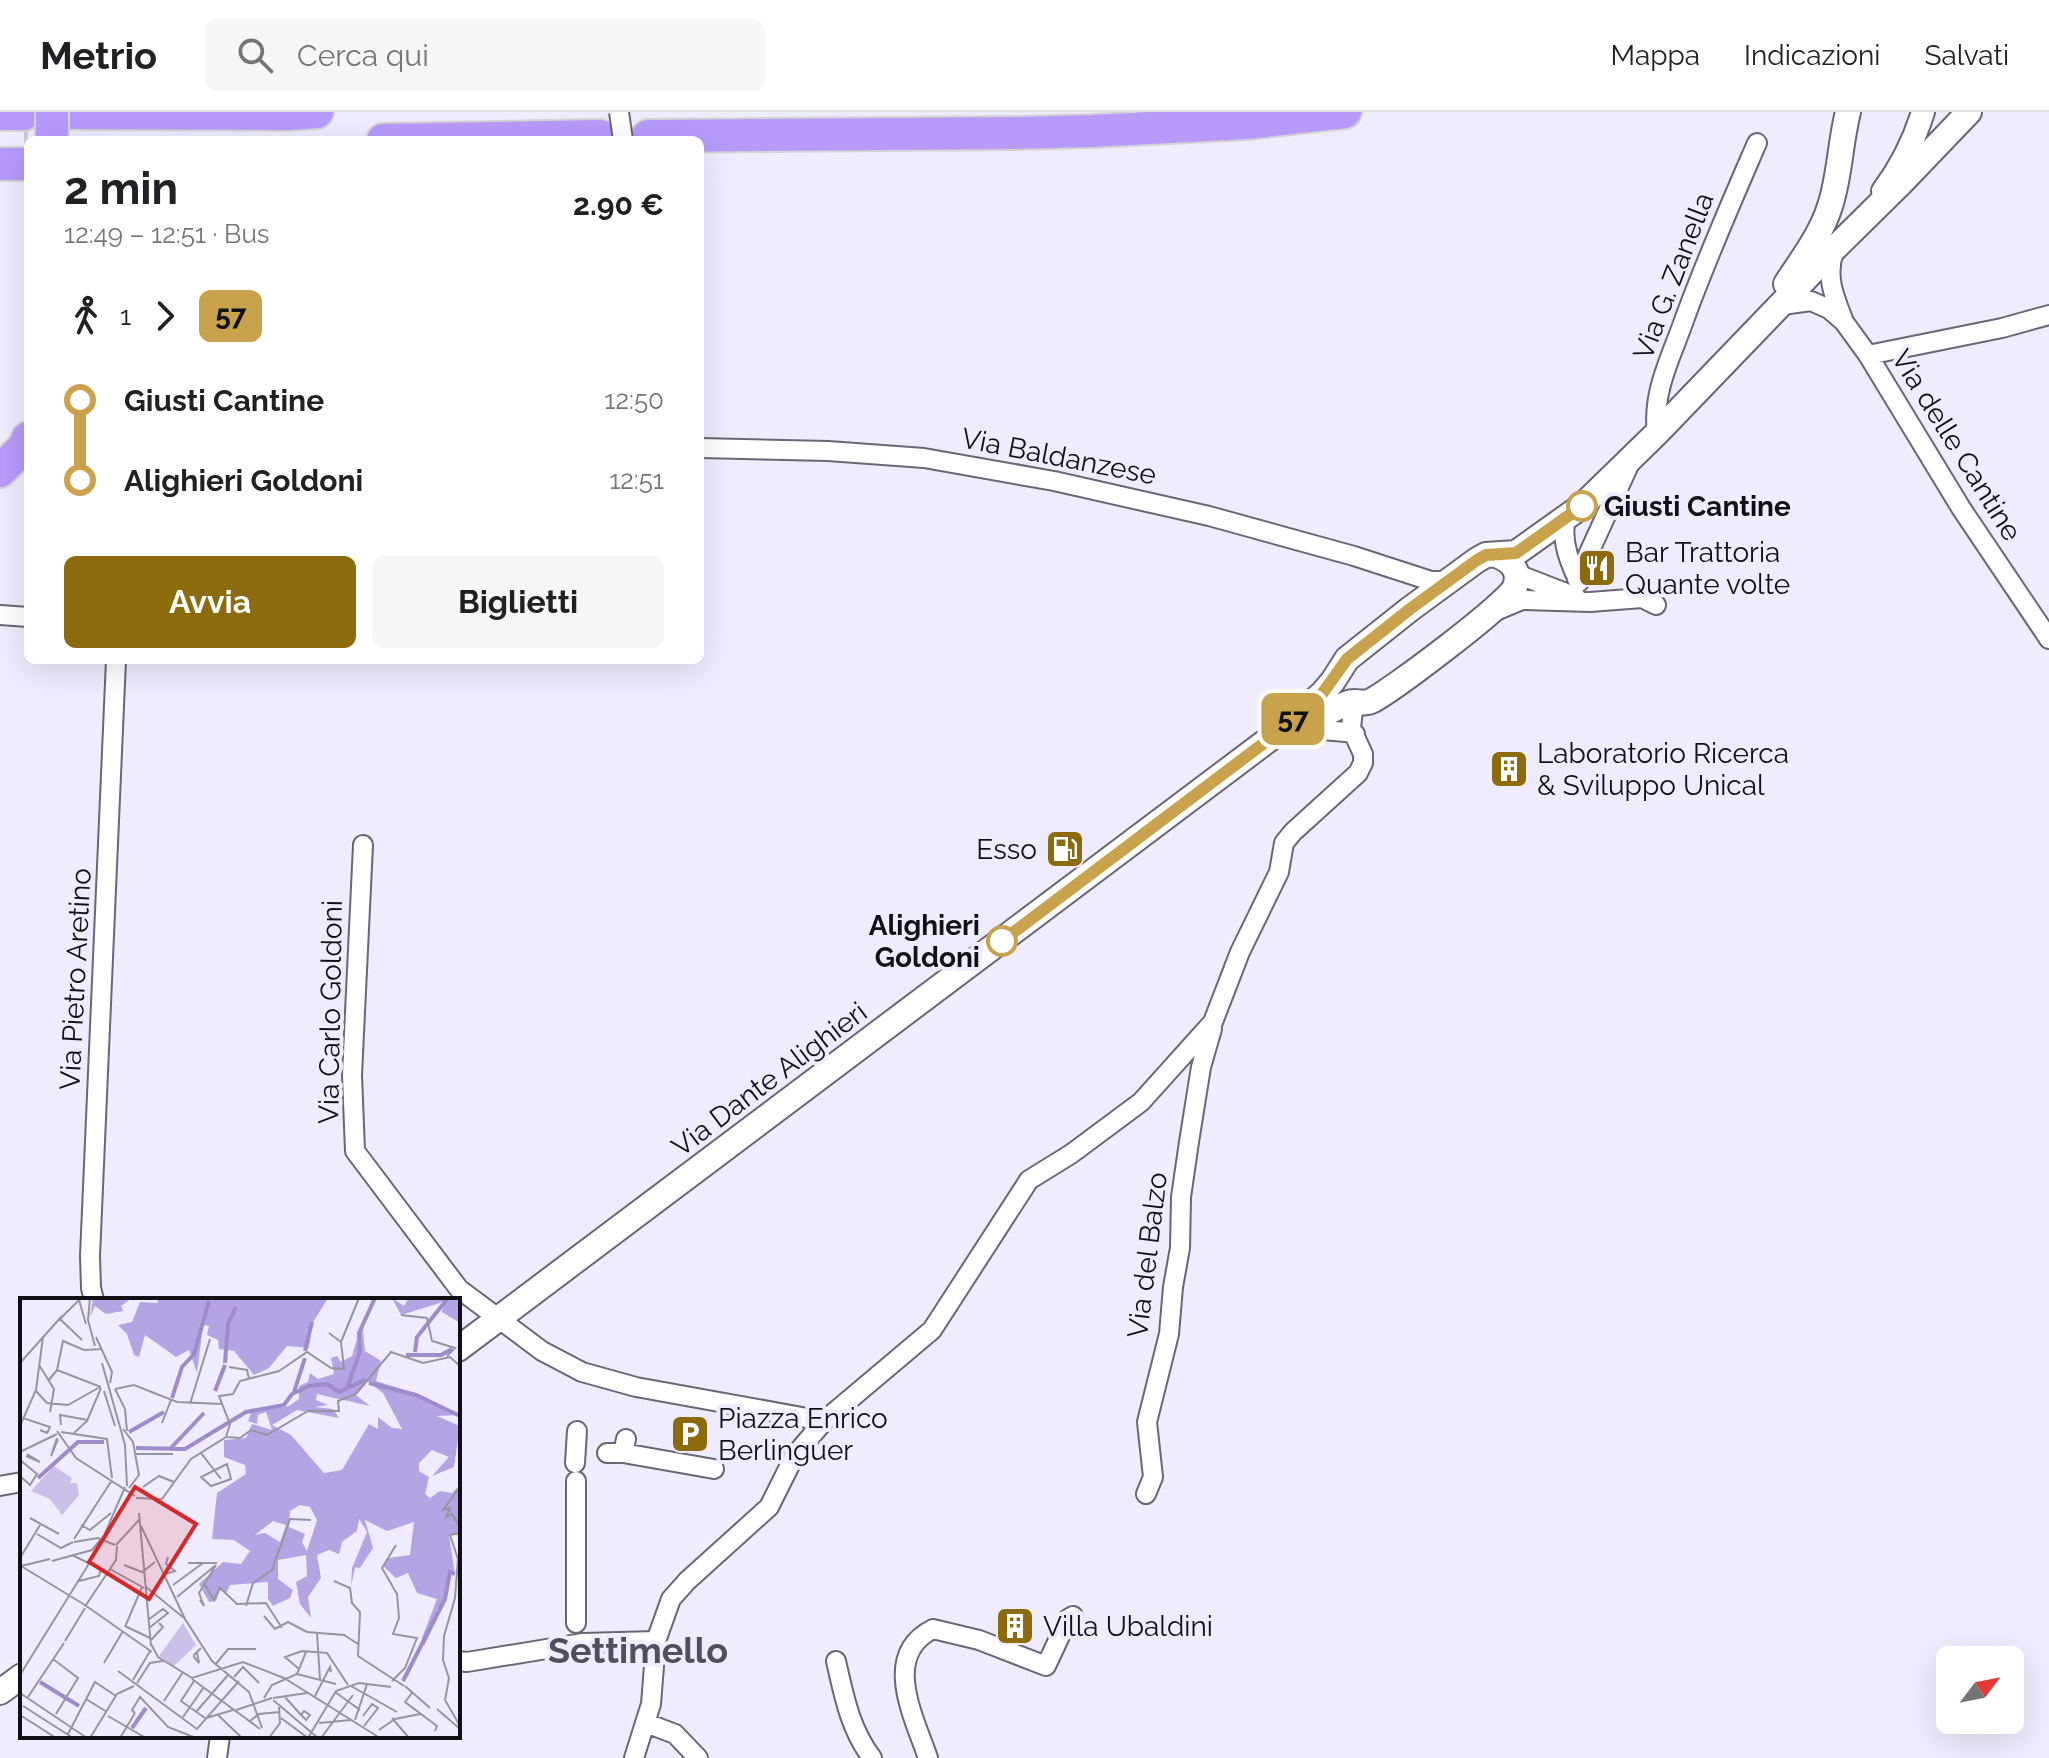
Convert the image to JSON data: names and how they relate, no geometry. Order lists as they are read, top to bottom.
{
  "streets": {
    "main road": ["Via Dante Alighieri"],
    "street": [
      "Via G. Zanella",
      "Via delle Cantine",
      "Via Baldanzese",
      "Via Pietro Aretino",
      "Via Carlo Goldoni",
      "Via del Balzo"
    ]
  },
  "crossings": [
    ["Via G. Zanella", "Via Dante Alighieri"],
    ["Via delle Cantine", "Via Dante Alighieri"],
    ["Via Baldanzese", "Via Dante Alighieri"],
    ["Via Carlo Goldoni", "Via Dante Alighieri"]
  ],
  "districts": ["Settimello"],
  "places": {
    "other": ["Giusti Cantine", "Alighieri Goldoni"],
    "restaurant": ["Bar Trattoria Quante volte"],
    "building": ["Laboratorio Ricerca & Sviluppo Unical", "Villa Ubaldini"],
    "fuel station": ["Esso"],
    "parking": ["Piazza Enrico Berlinguer"]
  },
  "lines": ["bus line 57"],
  "north": "top right",
  "page": {
    "header": "Metrio",
    "search": "Cerca qui",
    "nav": ["Mappa", "Indicazioni", "Salvati"],
    "on_map": "57",
    "heading": ["2 min", "12:49 – 12:51 · Bus", "2.90 €"],
    "legs": ["1", "57"],
    "list": [
      {
        "name": "Giusti Cantine",
        "value": "12:50"
      },
      {
        "name": "Alighieri Goldoni",
        "value": "12:51"
      }
    ],
    "buttons": ["Avvia", "Biglietti"]
  }
}
